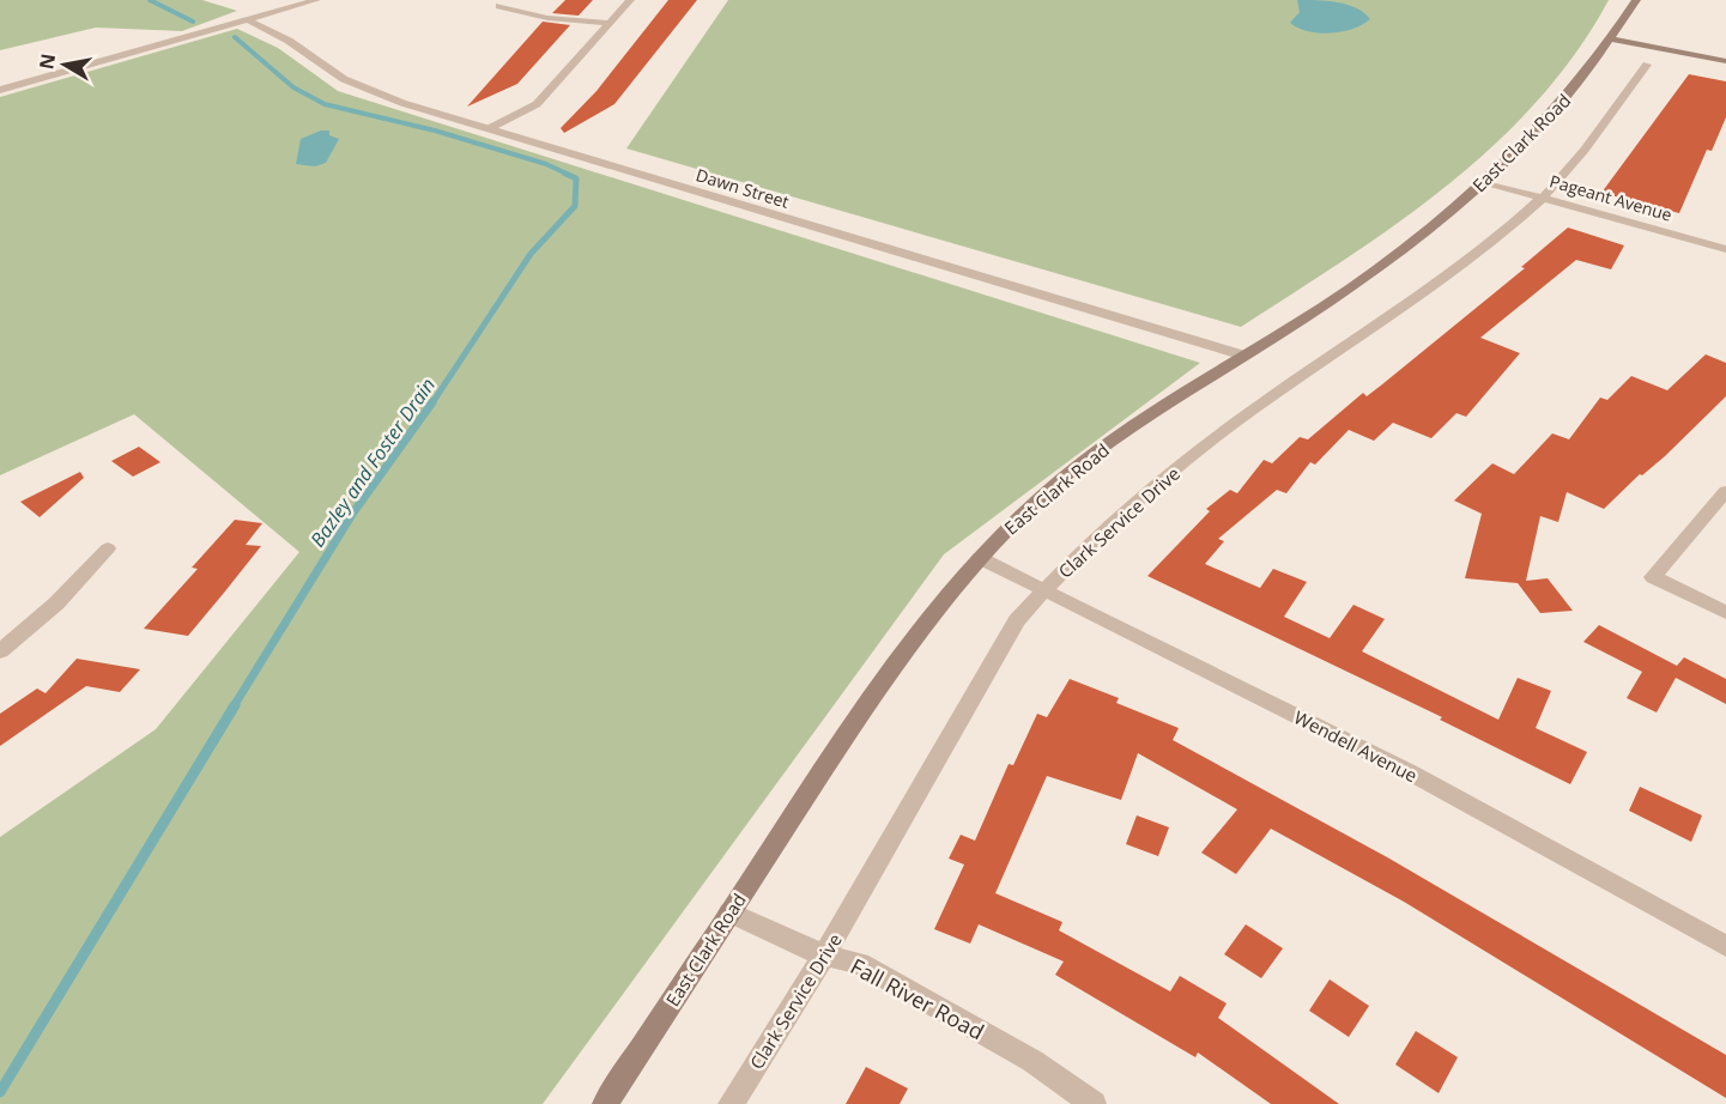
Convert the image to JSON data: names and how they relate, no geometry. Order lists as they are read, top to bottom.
{
  "streets": {
    "main road": ["East Clark Road"],
    "street": [
      "Dawn Street",
      "Pageant Avenue",
      "Clark Service Drive",
      "Wendell Avenue",
      "Fall River Road"
    ]
  },
  "crossings": [
    ["East Clark Road", "Dawn Street"],
    ["East Clark Road", "Pageant Avenue"],
    ["East Clark Road", "Wendell Avenue"],
    ["East Clark Road", "Fall River Road"],
    ["Pageant Avenue", "Clark Service Drive"],
    ["Clark Service Drive", "Wendell Avenue"],
    ["Clark Service Drive", "Fall River Road"]
  ],
  "water": ["Bazley and Foster Drain"],
  "north": "left"
}
